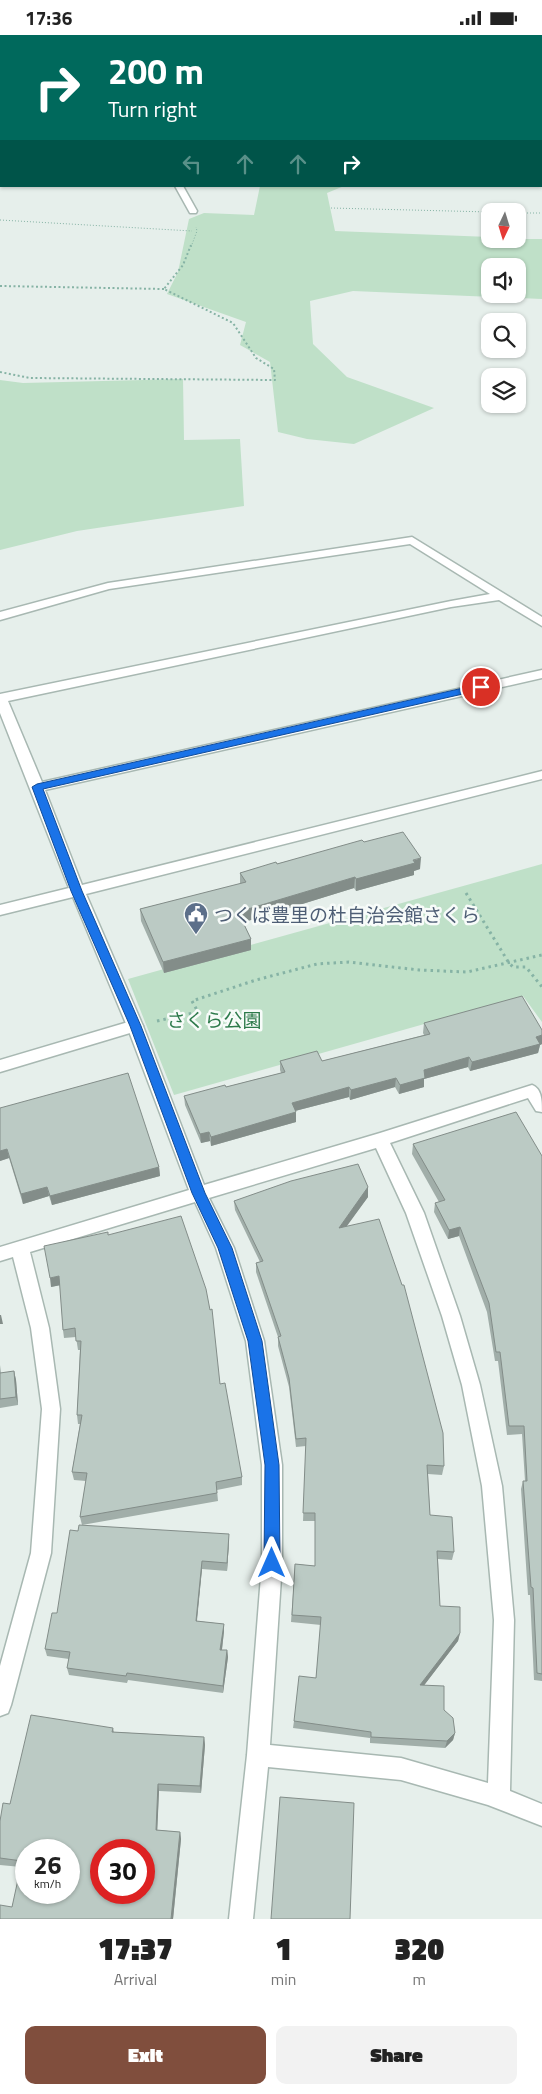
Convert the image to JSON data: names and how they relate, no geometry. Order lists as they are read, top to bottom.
{
  "parks": ["さくら公園"],
  "places": {
    "public building": ["つくば豊里の杜自治会館さくら"]
  },
  "north": "bottom",
  "page": {
    "status": "17:36",
    "turn": ["200 m", "Turn right"],
    "speed": "26 km/h",
    "limit": "30",
    "eta": [
      "17:37",
      "Arrival",
      "1",
      "min",
      "320",
      "m"
    ],
    "buttons": ["Exit", "Share"]
  }
}
